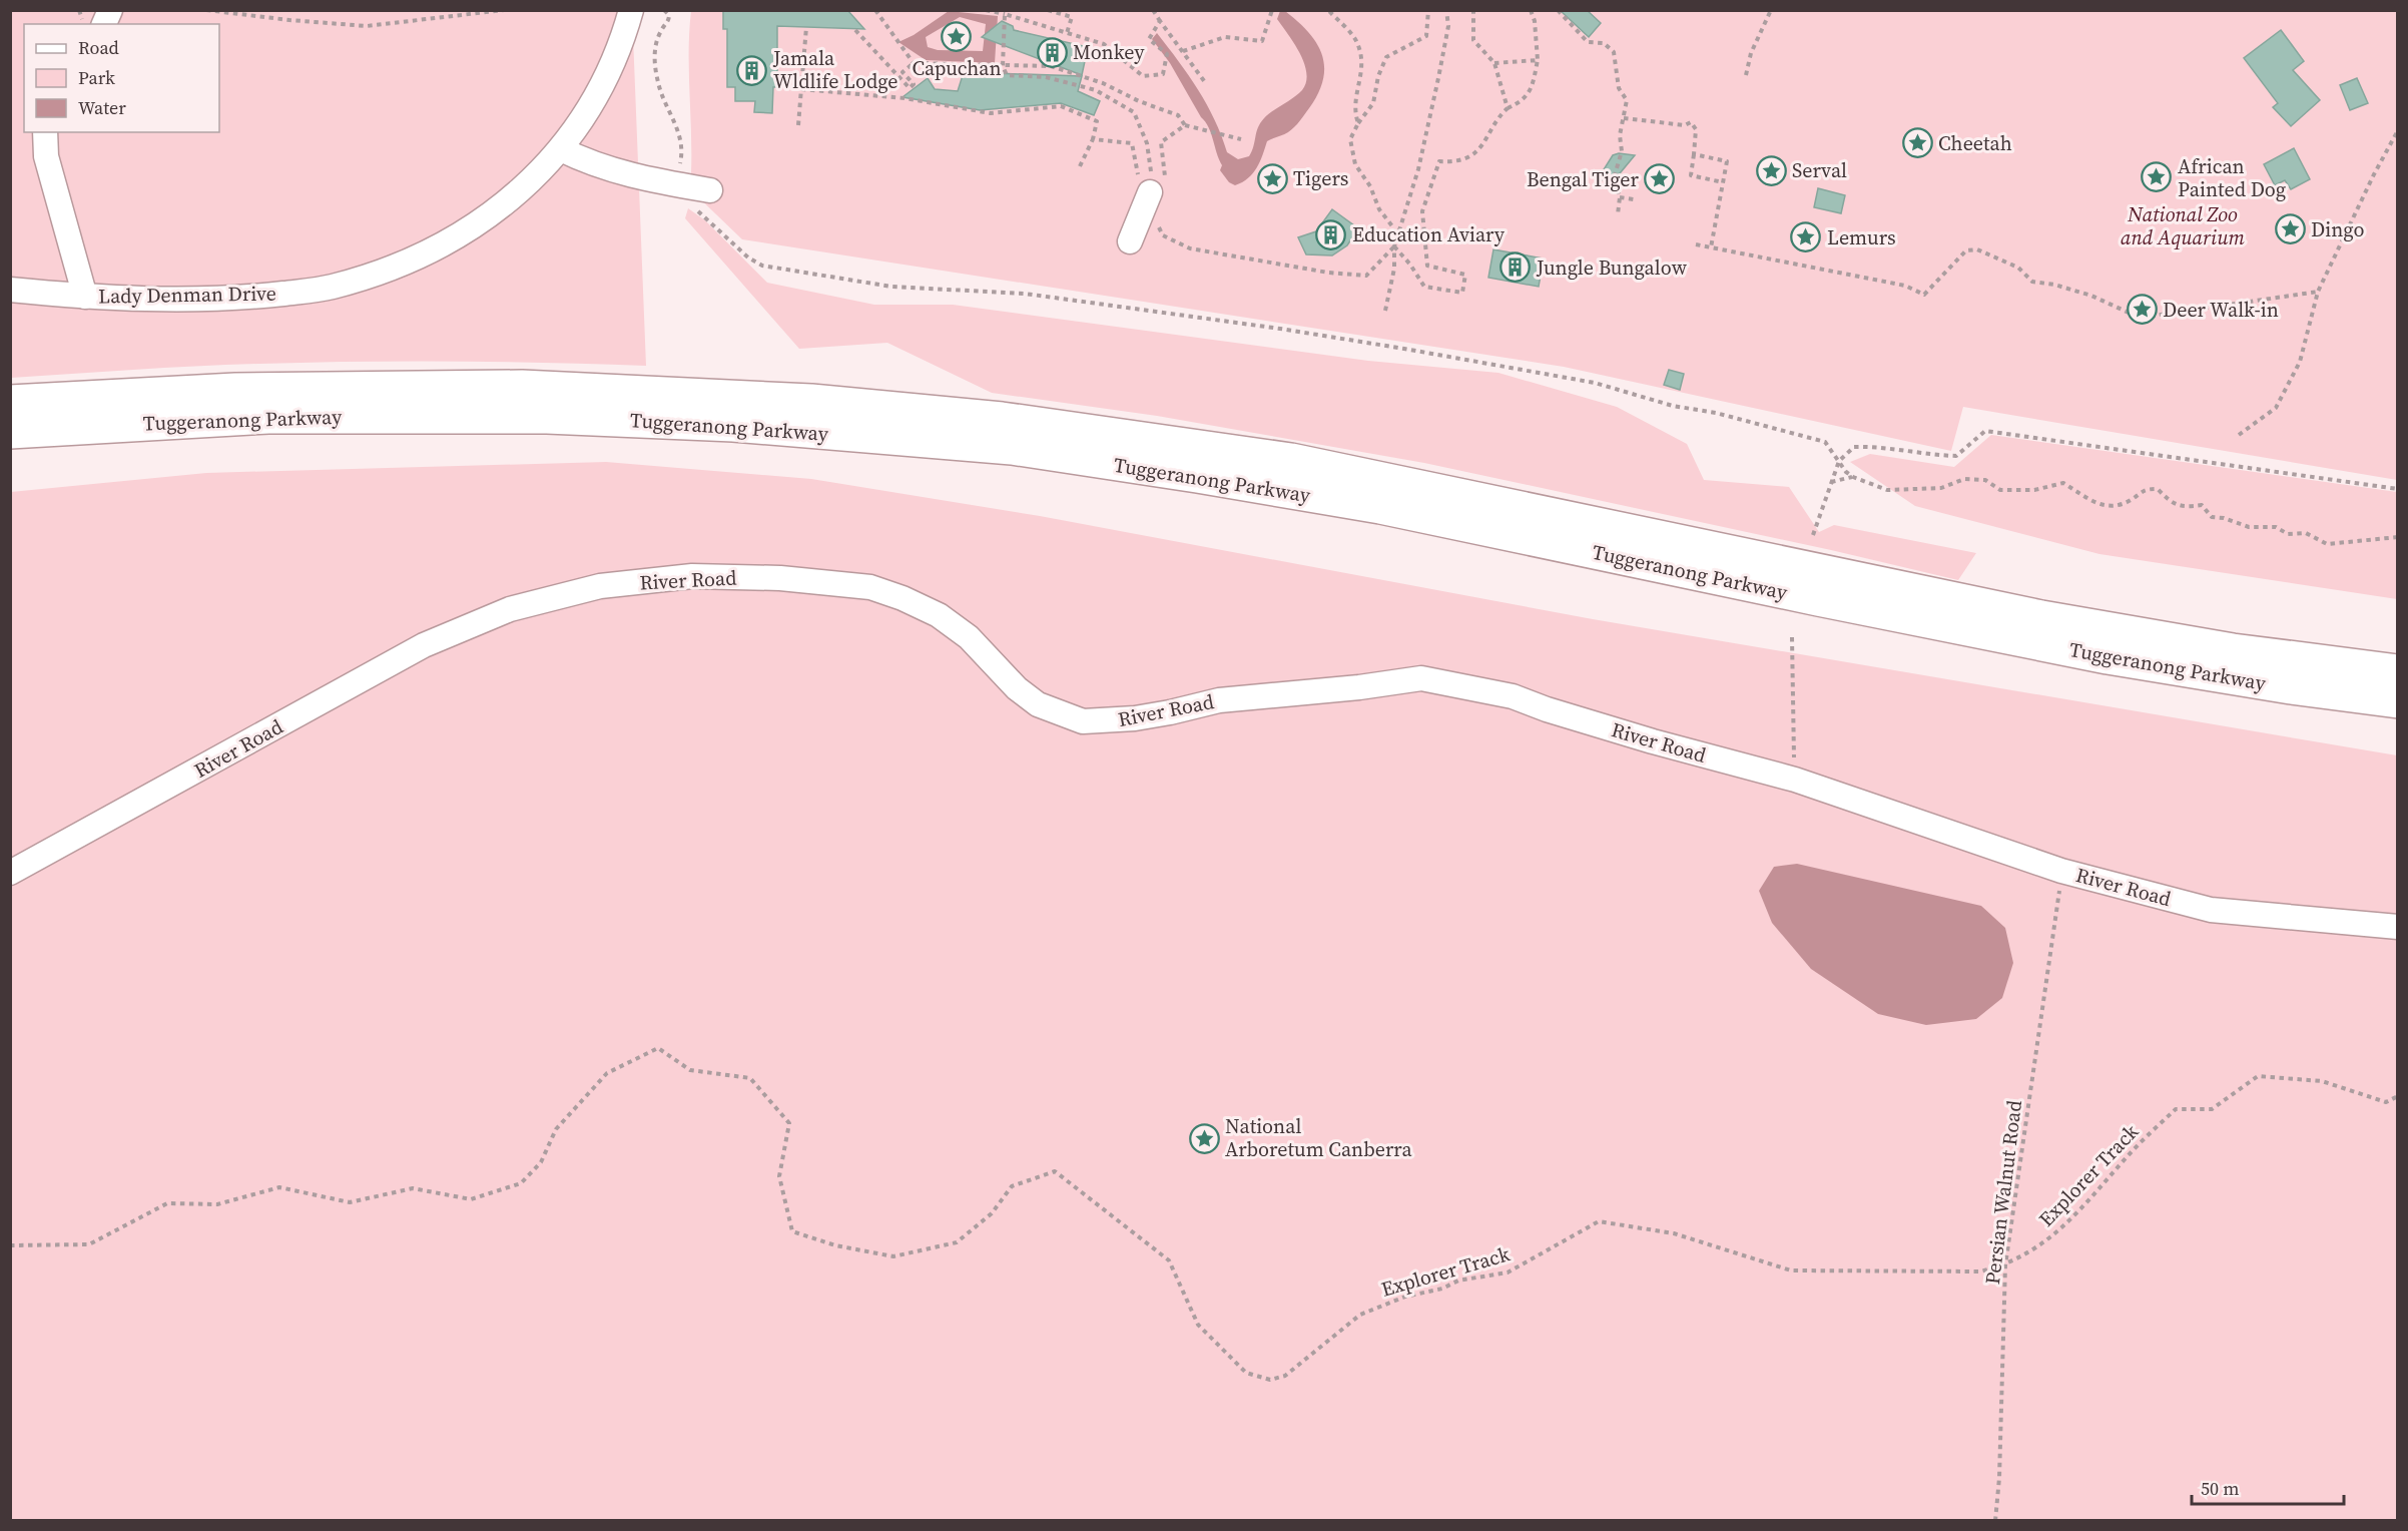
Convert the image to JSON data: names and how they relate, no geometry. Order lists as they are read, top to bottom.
{
  "streets": {
    "highway": ["Tuggeranong Parkway"],
    "street": ["Lady Denman Drive", "River Road"],
    "path": ["Explorer Track", "Persian Walnut Road"]
  },
  "crossings": [
    ["River Road", "Persian Walnut Road"],
    ["Explorer Track", "Persian Walnut Road"]
  ],
  "parks": ["National Zoo and Aquarium"],
  "places": {
    "place": [
      "Capuchan",
      "Cheetah",
      "Serval",
      "African Painted Dog",
      "Tigers",
      "Bengal Tiger",
      "Dingo",
      "Lemurs",
      "Deer Walk-in",
      "National Arboretum Canberra"
    ],
    "building": [
      "Monkey",
      "Jamala Wldlife Lodge",
      "Education Aviary",
      "Jungle Bungalow"
    ]
  },
  "legend": ["Road", "Park", "Water"],
  "scale_bar": "50 m"
}
